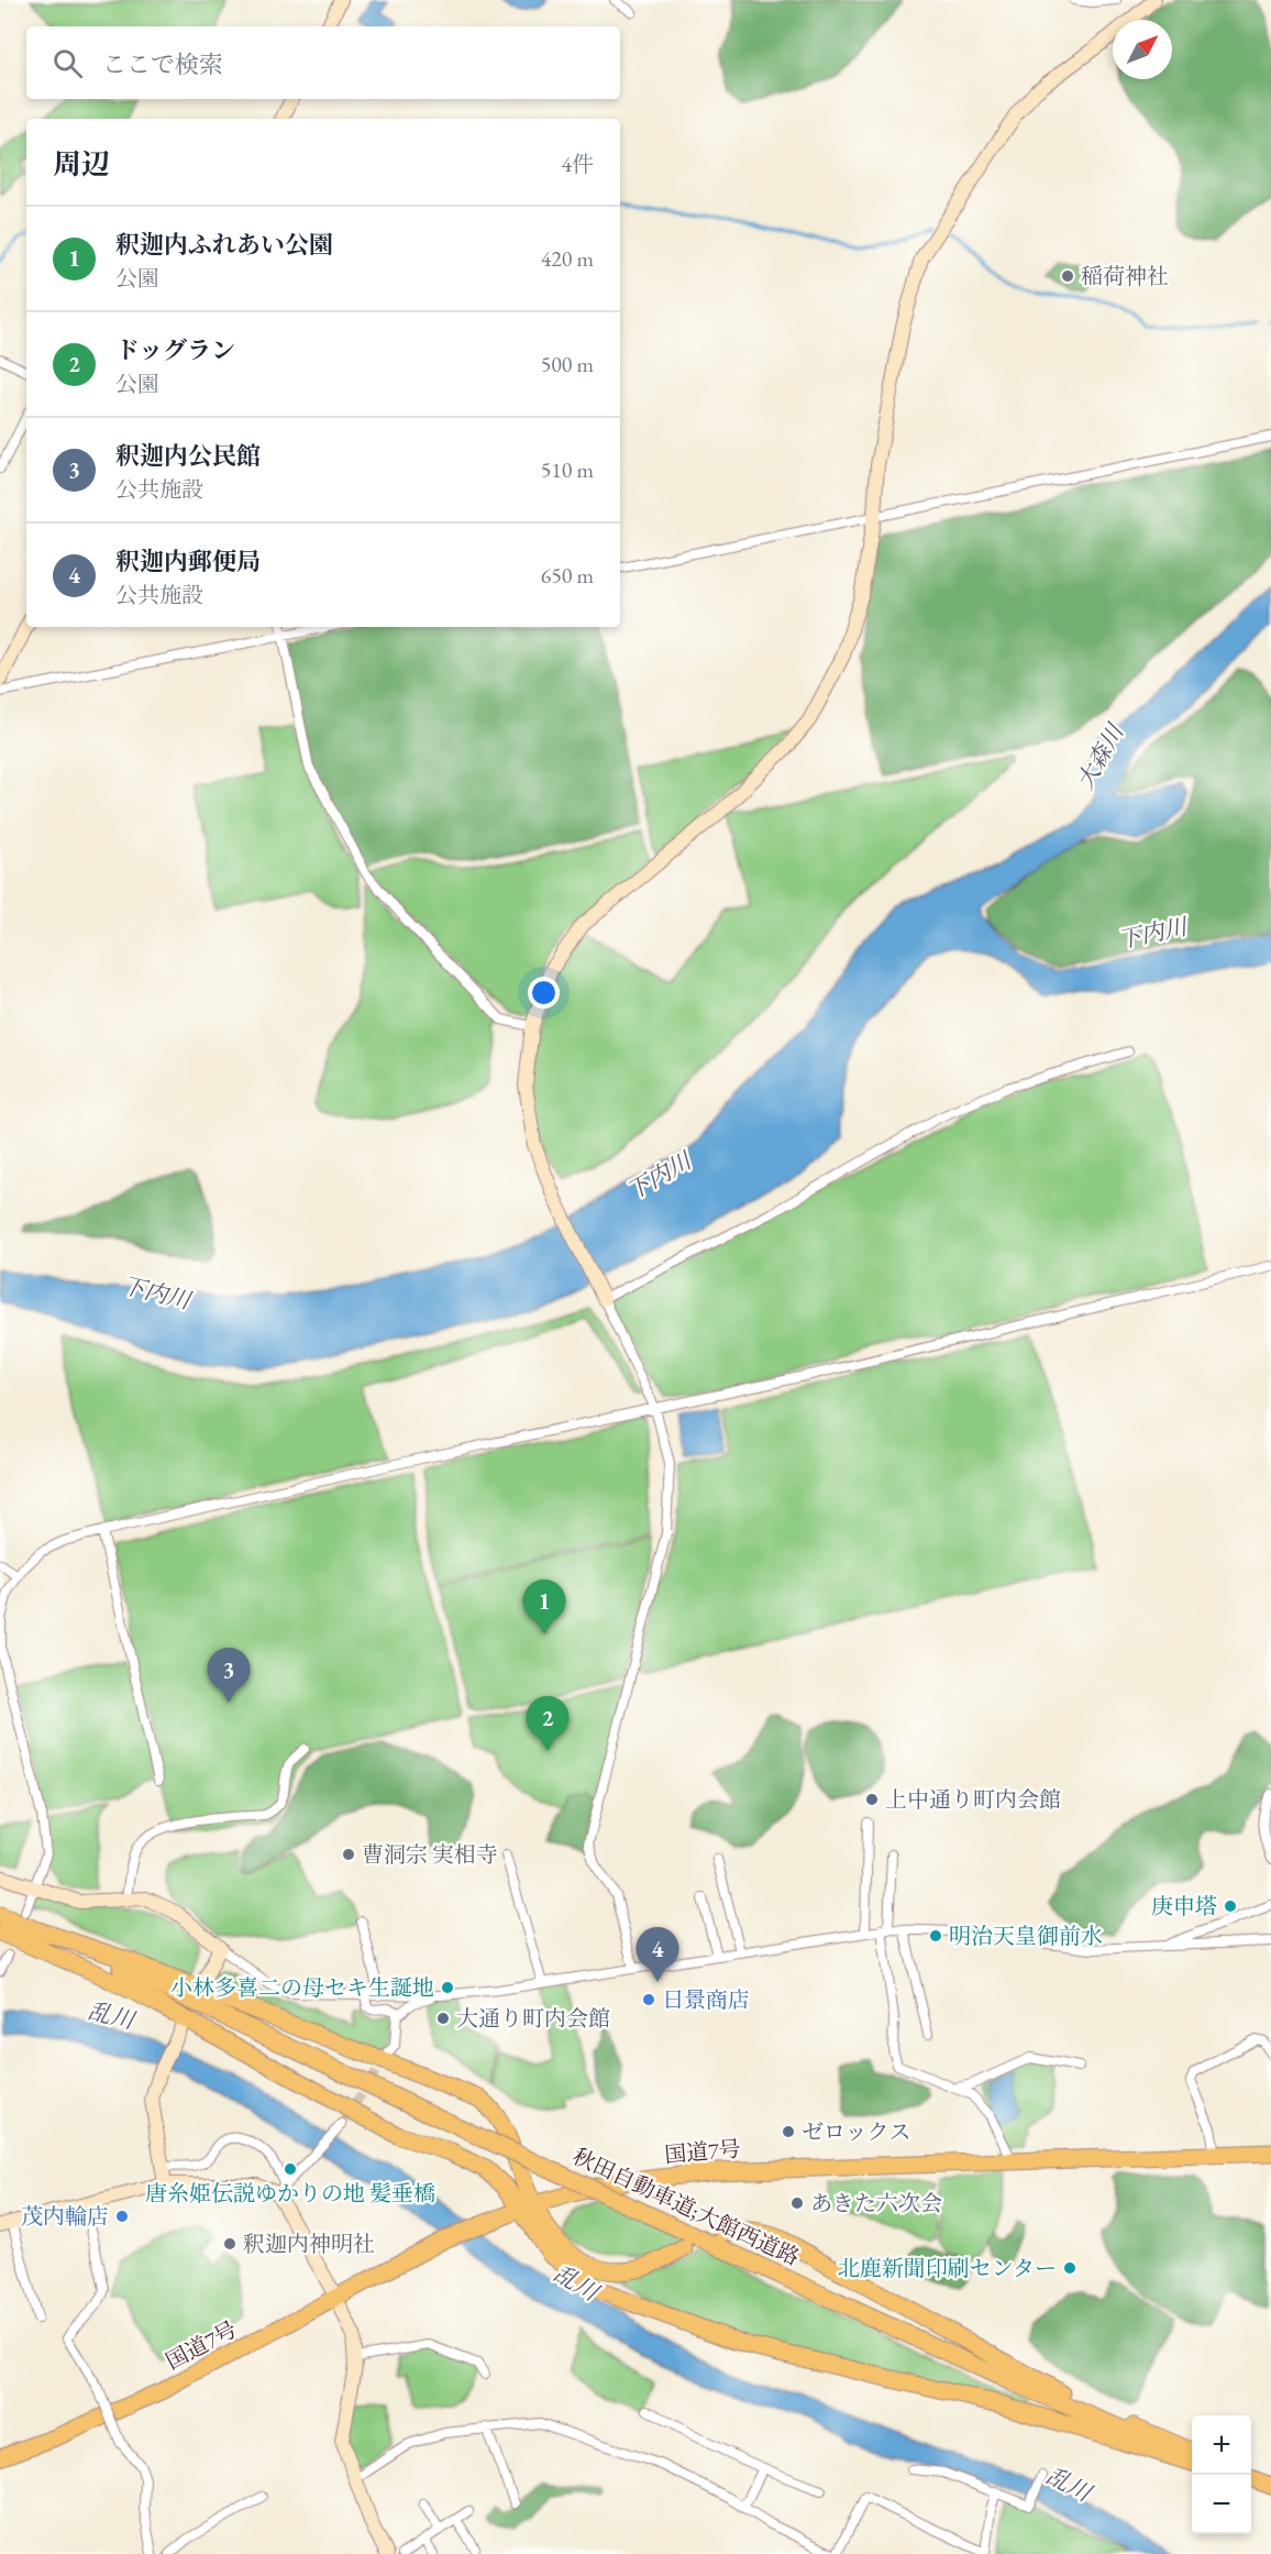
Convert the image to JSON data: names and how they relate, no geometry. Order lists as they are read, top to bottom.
{
  "streets": {
    "highway": ["国道7号", "秋田自動車道;大館西道路"]
  },
  "water": ["大森川", "下内川", "乱川"],
  "places": [
    "稲荷神社",
    "上中通り町内会館",
    "曹洞宗 実相寺",
    "庚申塔",
    "明治天皇御前水",
    "小林多喜二の母セキ生誕地",
    "日景商店",
    "大通り町内会館",
    "ゼロックス",
    "唐糸姫伝説ゆかりの地 髪垂橋",
    "あきた六次会",
    "茂内輪店",
    "釈迦内神明社",
    "北鹿新聞印刷センター"
  ],
  "north": "top right",
  "page": {
    "search": "ここで検索",
    "heading": ["周辺", "4件"],
    "list": [
      {
        "mark": "1",
        "name": "釈迦内ふれあい公園",
        "note": "公園",
        "value": "420 m"
      },
      {
        "mark": "2",
        "name": "ドッグラン",
        "note": "公園",
        "value": "500 m"
      },
      {
        "mark": "3",
        "name": "釈迦内公民館",
        "note": "公共施設",
        "value": "510 m"
      },
      {
        "mark": "4",
        "name": "釈迦内郵便局",
        "note": "公共施設",
        "value": "650 m"
      }
    ],
    "pins": [
      "1",
      "3",
      "2",
      "4"
    ],
    "map_buttons": ["+", "−"]
  }
}
